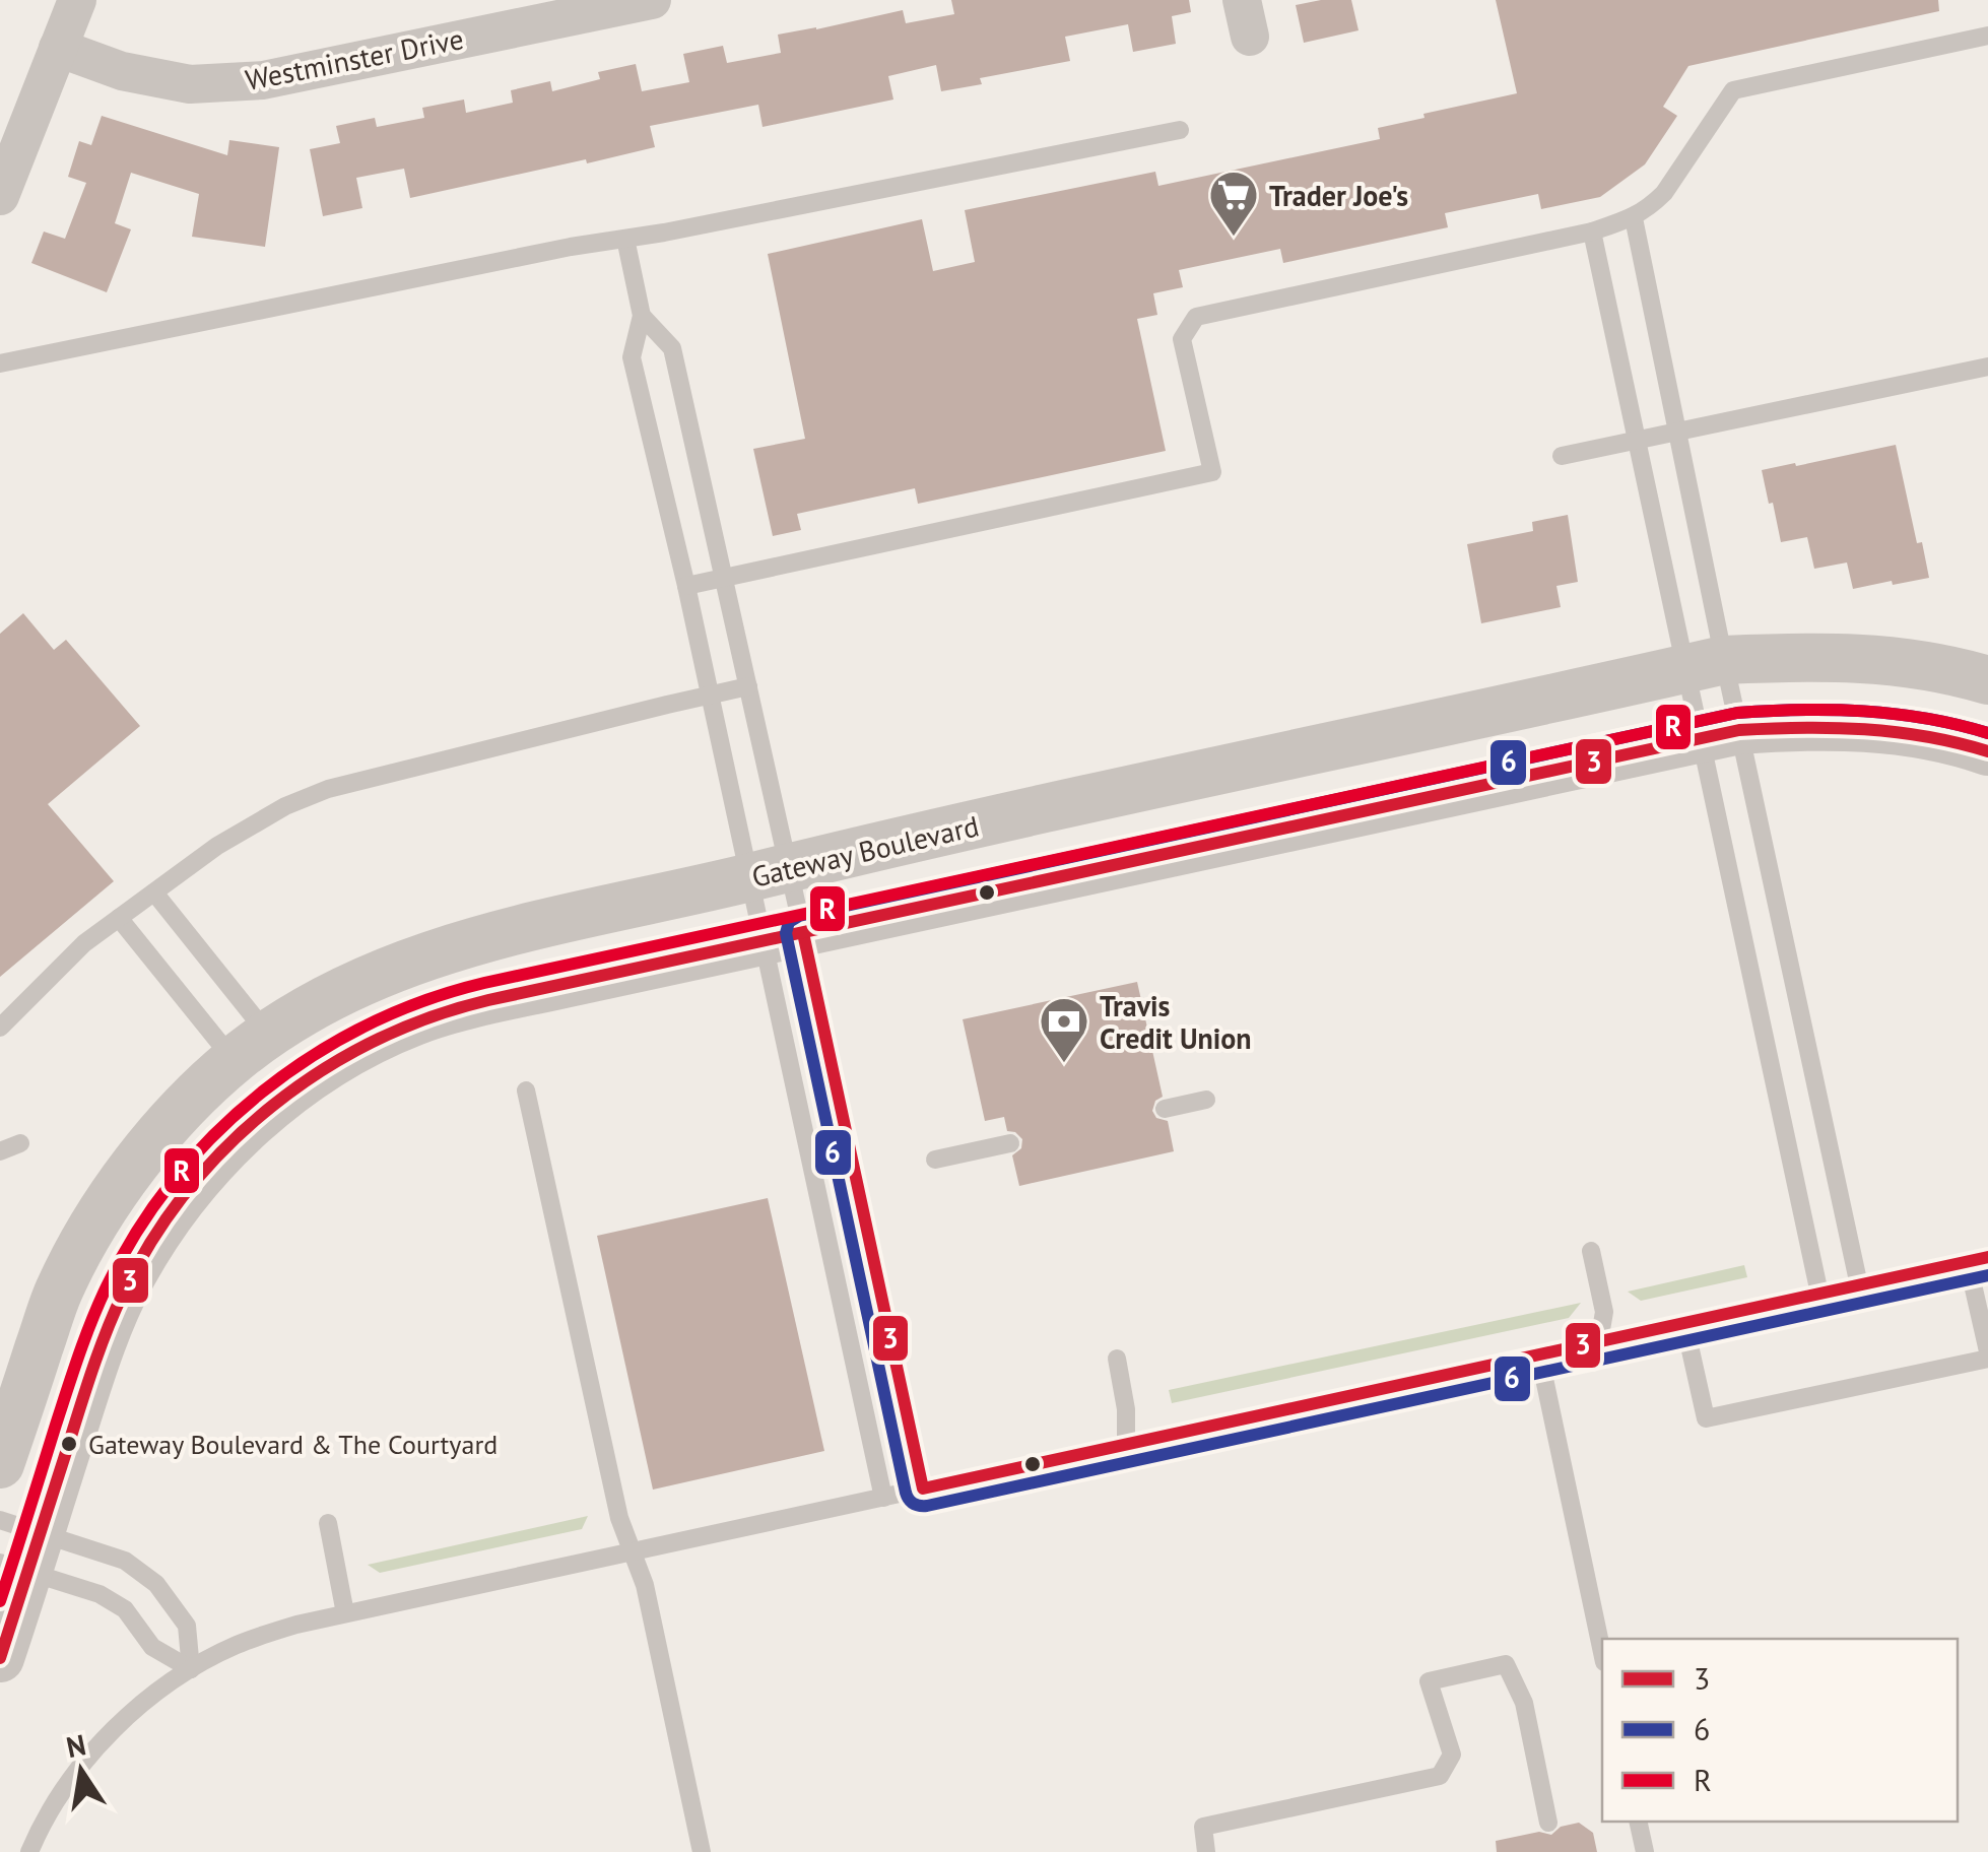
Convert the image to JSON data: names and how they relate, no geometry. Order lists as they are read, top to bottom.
{
  "streets": {
    "street": ["Westminster Drive", "Gateway Boulevard"]
  },
  "places": {
    "supermarket": ["Trader Joe's"],
    "bank": ["Travis Credit Union"],
    "other": ["Gateway Boulevard & The Courtyard"]
  },
  "lines": ["transit line 6", "transit line R", "transit line 3"],
  "legend": ["3", "6", "R"],
  "north": "top"
}
